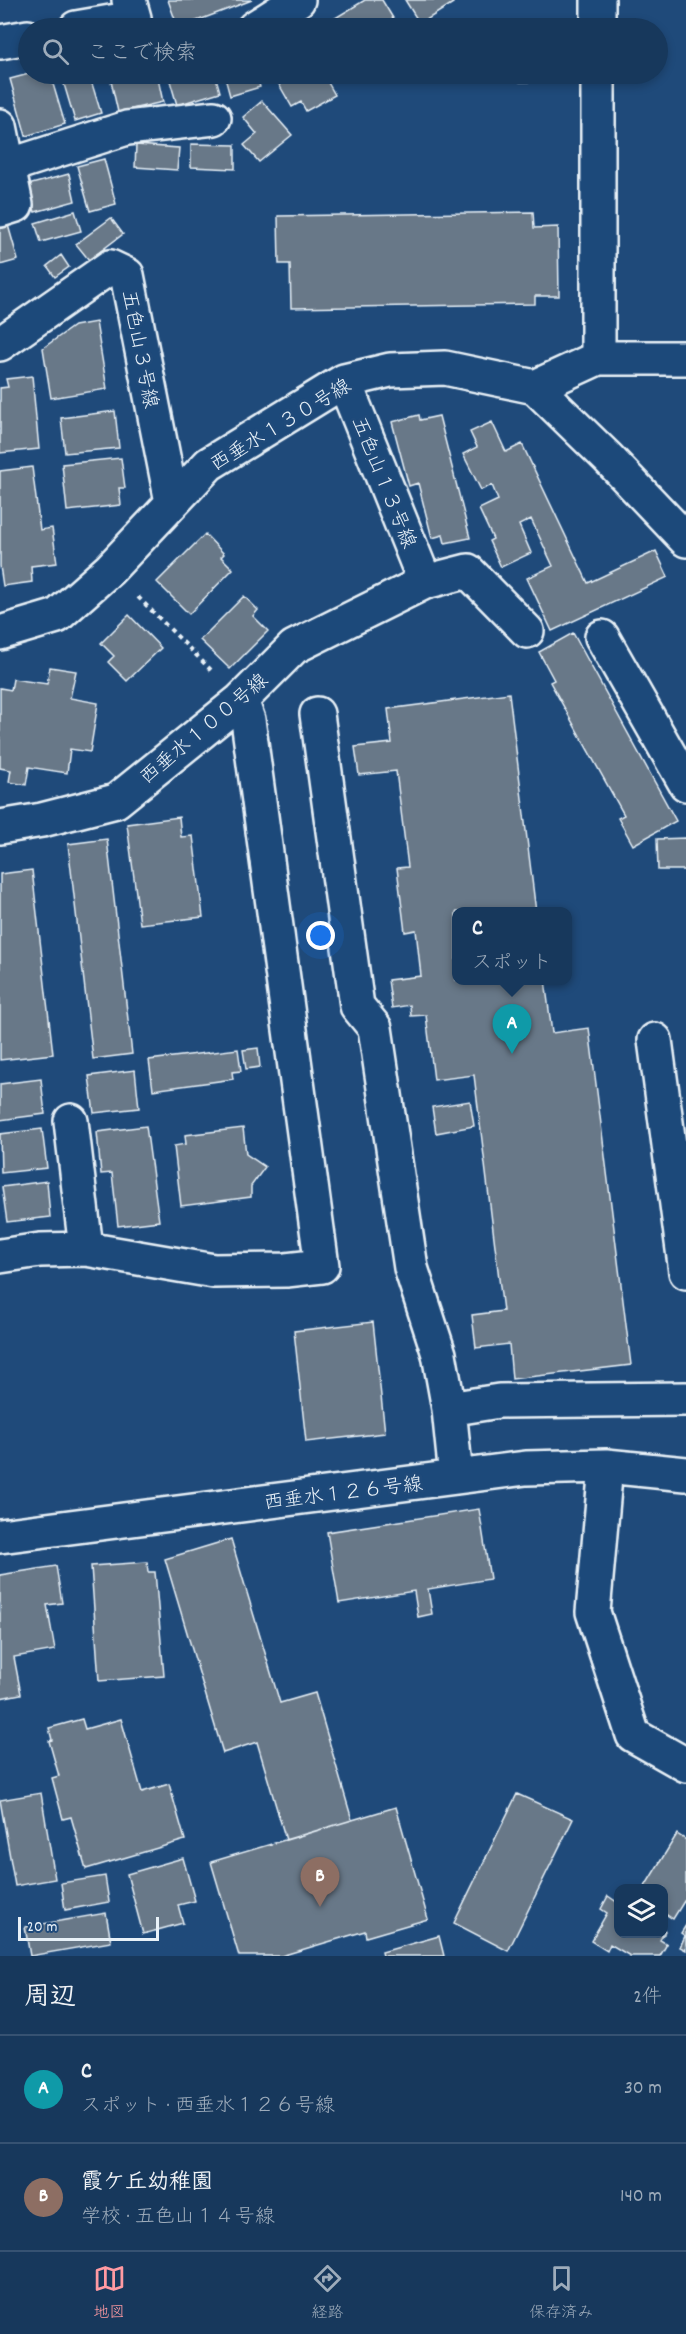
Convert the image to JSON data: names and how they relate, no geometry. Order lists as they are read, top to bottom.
{
  "streets": {
    "street": [
      "五色山３号線",
      "西垂水１３０号線",
      "五色山１３号線",
      "西垂水１００号線",
      "西垂水１２６号線"
    ]
  },
  "crossings": [
    ["五色山３号線", "西垂水１３０号線"],
    ["西垂水１３０号線", "五色山１３号線"],
    ["五色山１３号線", "西垂水１００号線"]
  ],
  "scale_bar": "20 m",
  "page": {
    "search": "ここで検索",
    "popup": ["C", "スポット"],
    "pins": ["A", "B"],
    "scale": "20 m",
    "heading": ["周辺", "2件"],
    "list": [
      {
        "mark": "A",
        "name": "C",
        "note": "スポット · 西垂水１２６号線",
        "value": "30 m"
      },
      {
        "mark": "B",
        "name": "霞ケ丘幼稚園",
        "note": "学校 · 五色山１４号線",
        "value": "140 m"
      }
    ],
    "nav": ["地図", "経路", "保存済み"]
  }
}
